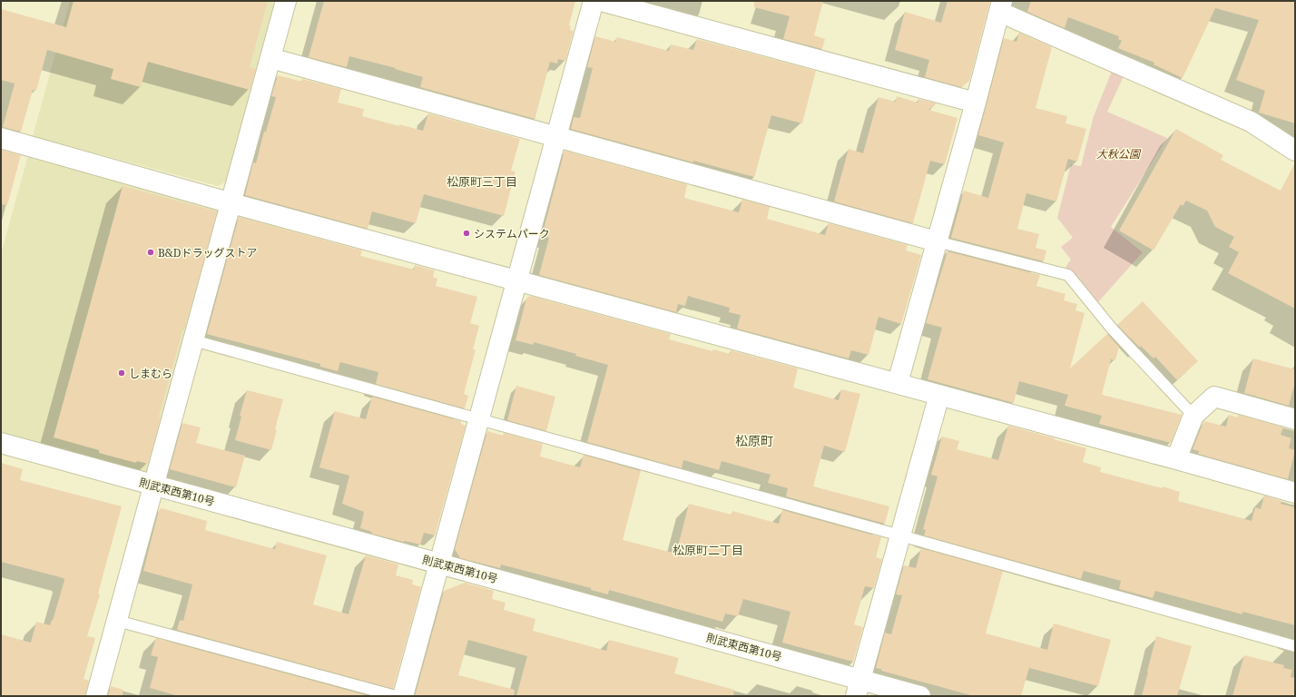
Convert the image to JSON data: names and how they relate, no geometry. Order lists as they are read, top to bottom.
{
  "streets": {
    "street": ["則武東西第10号"]
  },
  "districts": ["松原町三丁目", "松原町", "松原町二丁目"],
  "parks": ["大秋公園"],
  "places": ["システムパーク", "B&Dドラッグストア", "しまむら"]
}
